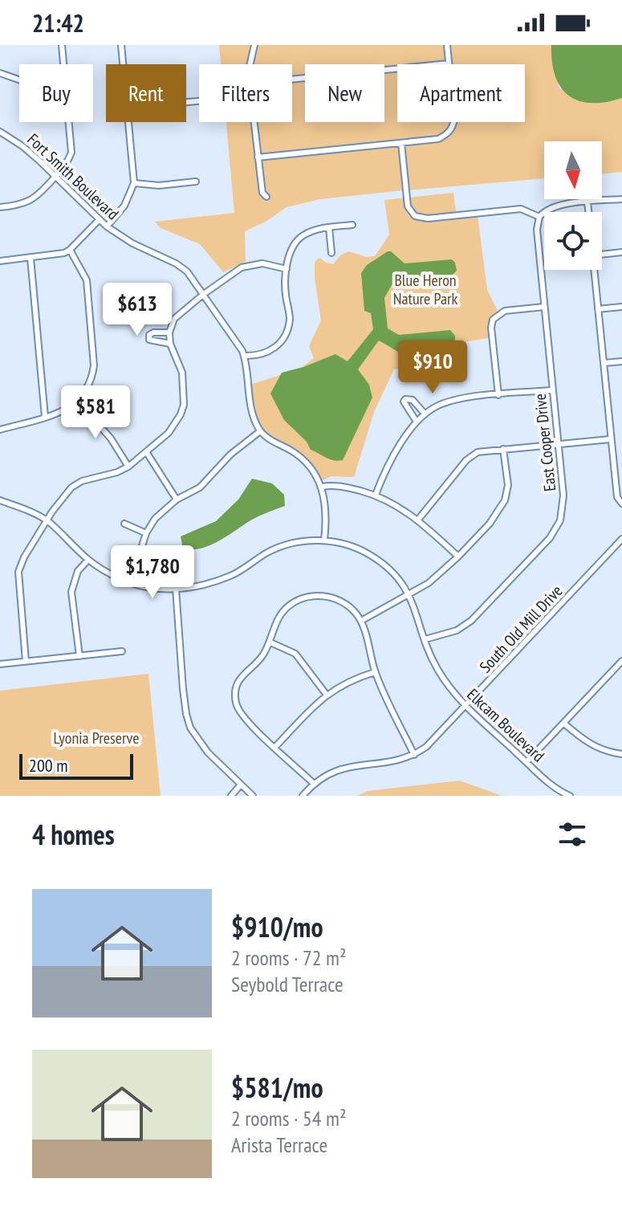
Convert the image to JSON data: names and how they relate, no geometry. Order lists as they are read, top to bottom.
{
  "streets": {
    "street": [
      "Fort Smith Boulevard",
      "East Cooper Drive",
      "South Old Mill Drive",
      "Elkcam Boulevard"
    ]
  },
  "crossings": [
    ["East Cooper Drive", "Elkcam Boulevard"],
    ["South Old Mill Drive", "Elkcam Boulevard"]
  ],
  "parks": ["Blue Heron Nature Park", "Lyonia Preserve"],
  "scale_bar": "200 m",
  "north": "bottom",
  "page": {
    "status": "21:42",
    "chip": [
      "Buy",
      "Rent",
      "Filters",
      "New",
      "Apartment"
    ],
    "price": [
      "$613",
      "$910",
      "$581",
      "$1,780"
    ],
    "scale": "200 m",
    "heading": "4 homes",
    "list": [
      {
        "name": "$910/mo",
        "note": "2 rooms · 72 m² · Seybold Terrace"
      },
      {
        "name": "$581/mo",
        "note": "2 rooms · 54 m² · Arista Terrace"
      }
    ]
  }
}
